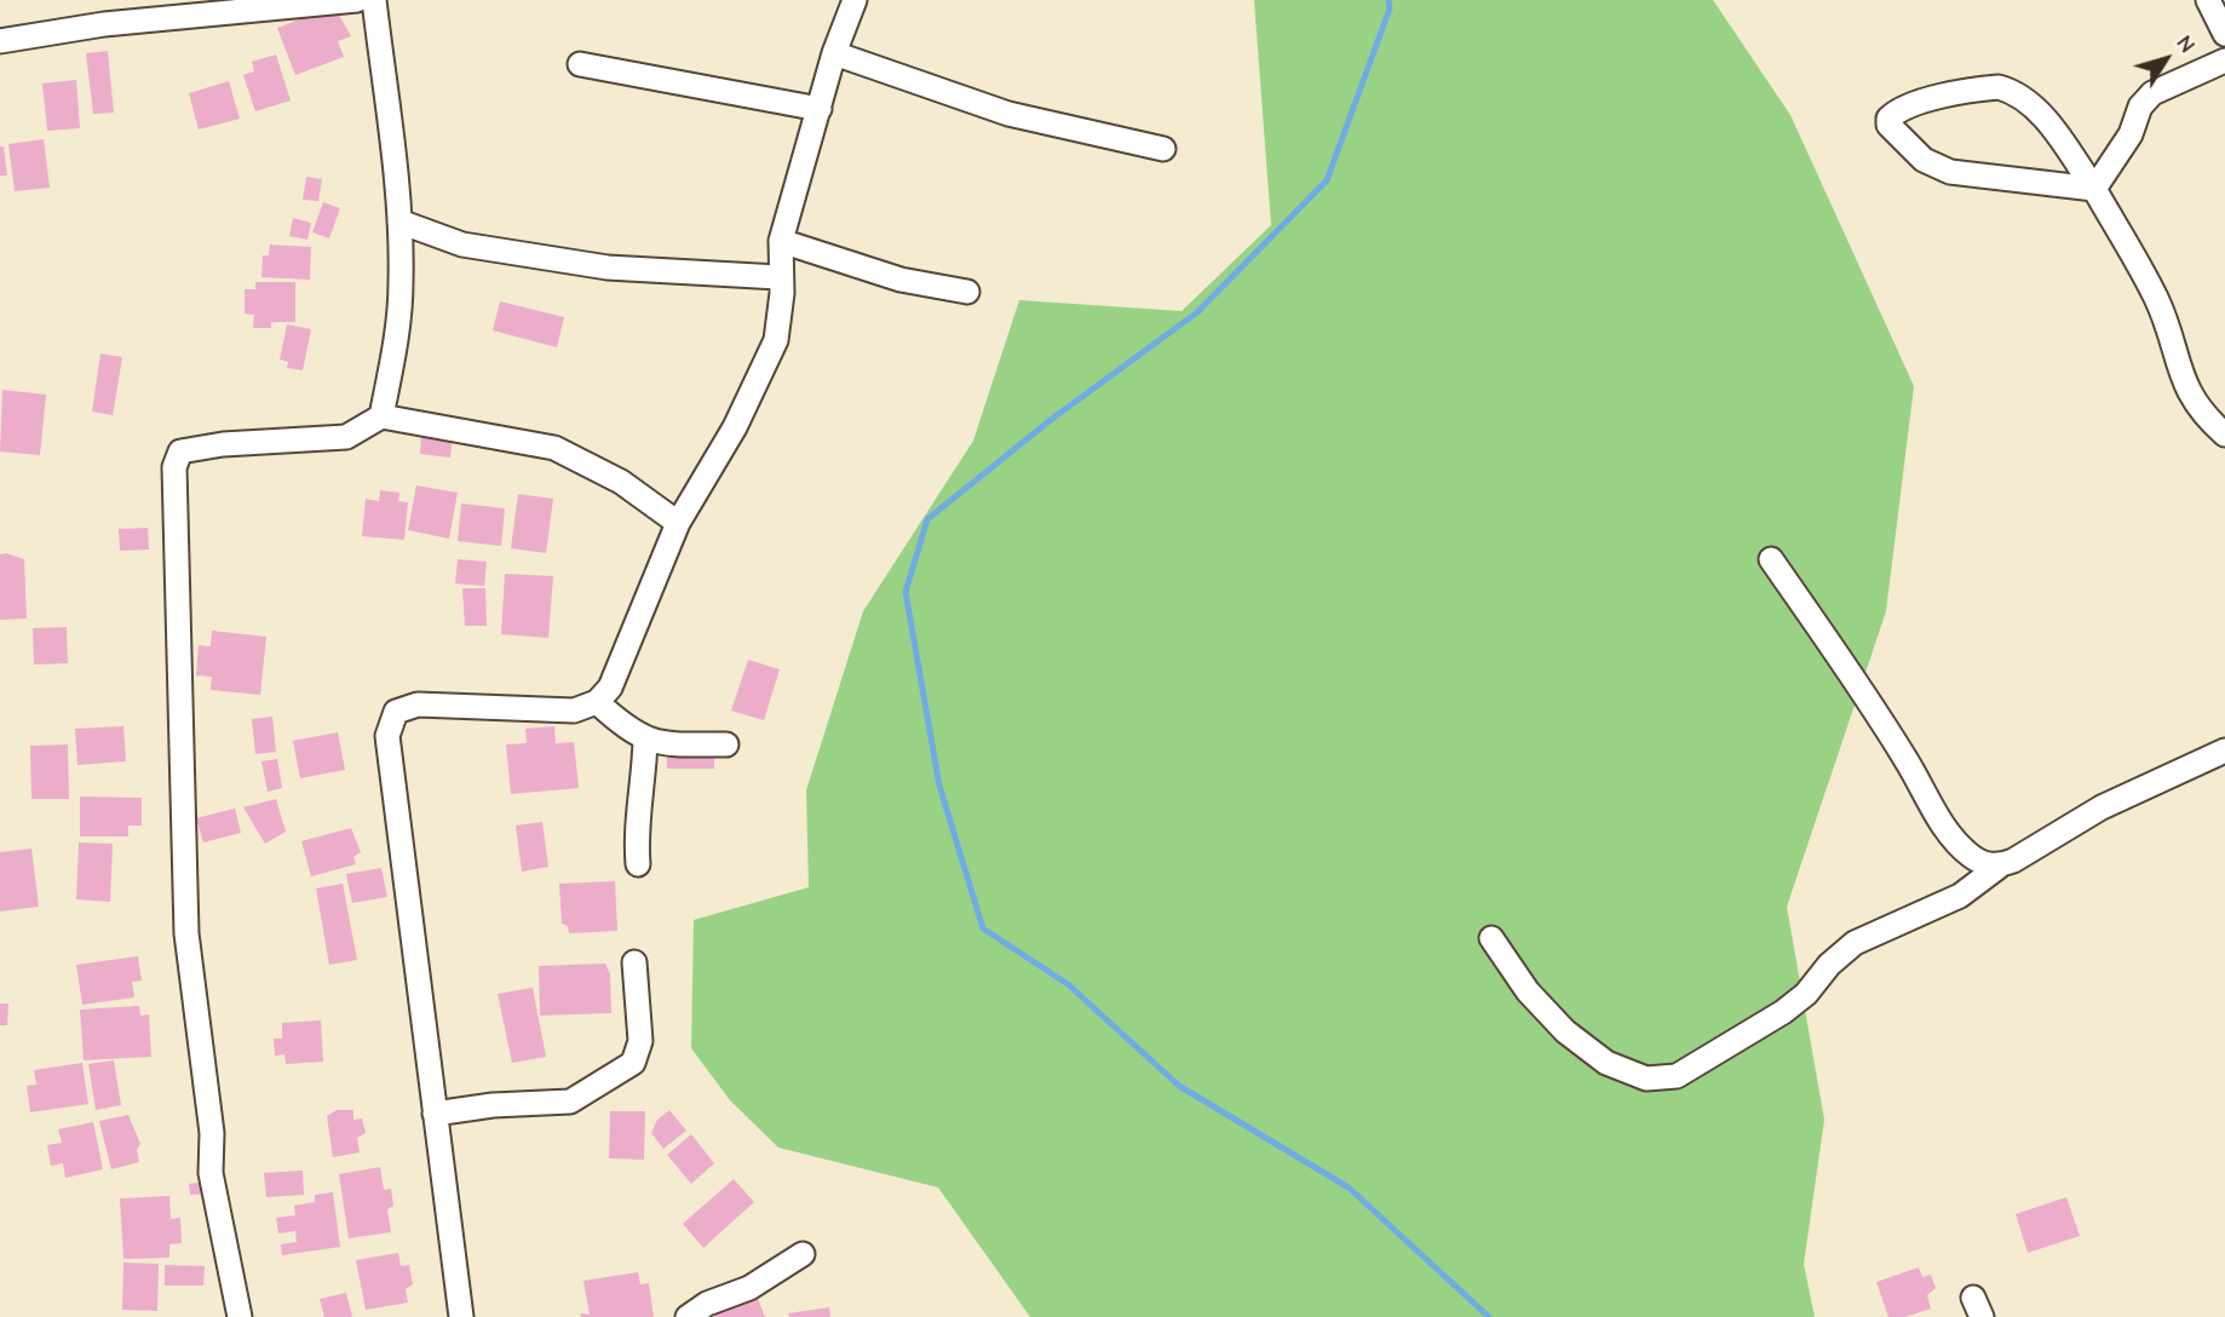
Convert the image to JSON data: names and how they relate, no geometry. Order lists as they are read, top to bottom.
{
  "north": "top right"
}
